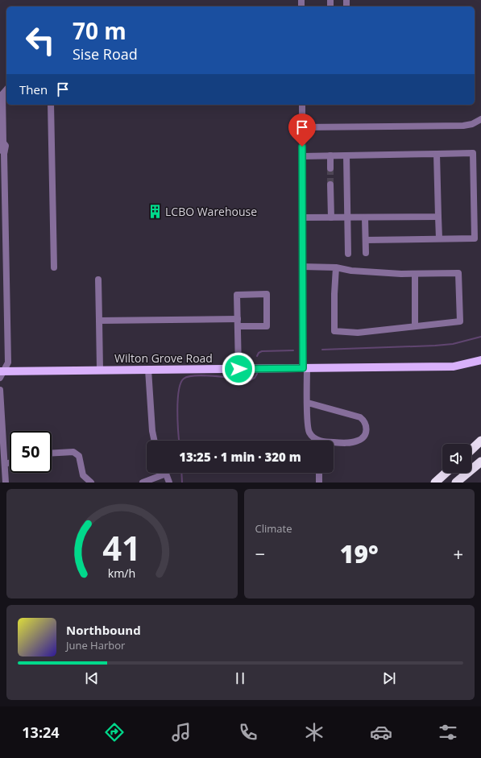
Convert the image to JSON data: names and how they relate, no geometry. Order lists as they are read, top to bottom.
{
  "streets": {
    "main road": ["Wilton Grove Road"]
  },
  "places": {
    "building": ["LCBO Warehouse"]
  },
  "page": {
    "turn": ["70 m", "Sise Road"],
    "then": "Then",
    "limit": "50",
    "trip": "13:25 · 1 min · 320 m",
    "tile": "Climate",
    "heat": ["−", "19°", "+"],
    "song": ["Northbound", "June Harbor"],
    "tabs": "13:24",
    "gauge": ["41", "km/h"]
  }
}
